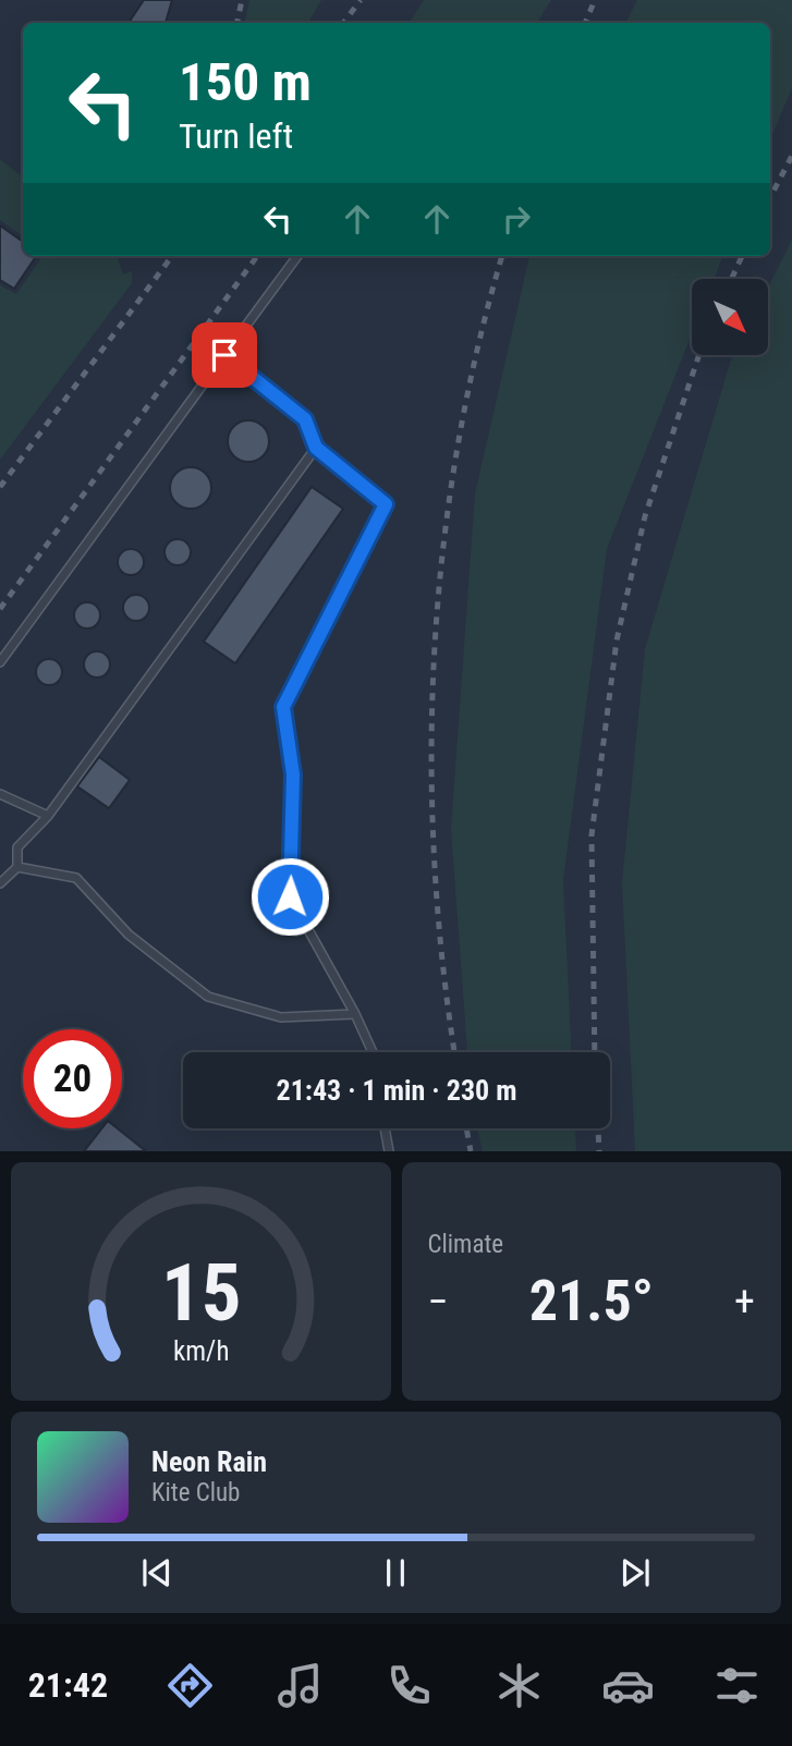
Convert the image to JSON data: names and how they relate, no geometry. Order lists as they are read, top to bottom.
{
  "north": "bottom right",
  "page": {
    "turn": ["150 m", "Turn left"],
    "limit": "20",
    "trip": "21:43 · 1 min · 230 m",
    "tile": "Climate",
    "heat": ["−", "21.5°", "+"],
    "song": ["Neon Rain", "Kite Club"],
    "tabs": "21:42",
    "gauge": ["15", "km/h"]
  }
}
